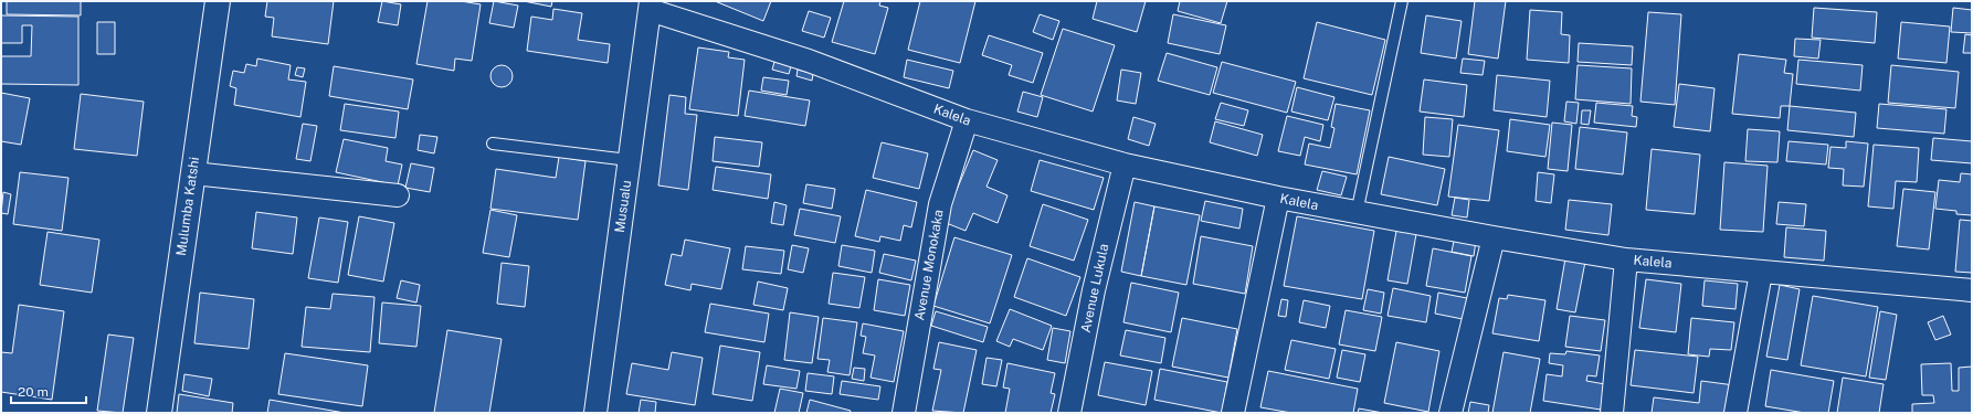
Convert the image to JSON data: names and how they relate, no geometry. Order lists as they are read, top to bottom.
{
  "streets": {
    "street": [
      "Kalela",
      "Mulumba Katshi",
      "Musualu",
      "Avenue Monokaka",
      "Avenue Lukula"
    ]
  },
  "crossings": [
    ["Kalela", "Musualu"],
    ["Kalela", "Avenue Monokaka"],
    ["Kalela", "Avenue Lukula"]
  ],
  "scale_bar": "20 m"
}
